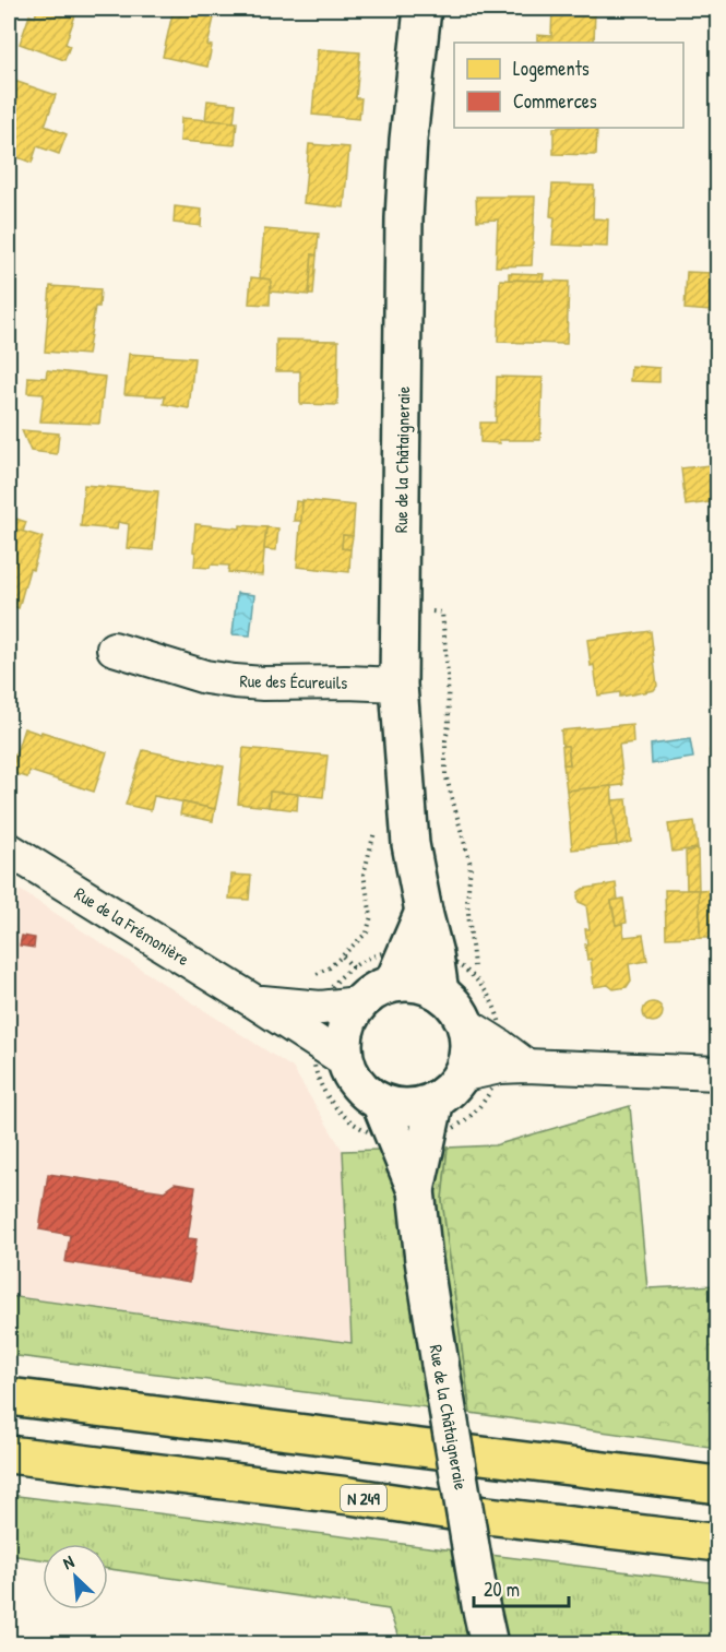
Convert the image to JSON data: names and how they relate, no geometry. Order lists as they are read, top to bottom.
{
  "streets": {
    "highway": ["N 249"],
    "street": ["Rue de la Châtaigneraie", "Rue des Écureuils", "Rue de la Frémonière"]
  },
  "crossings": [
    ["Rue de la Châtaigneraie", "Rue des Écureuils"],
    ["Rue de la Châtaigneraie", "Rue de la Frémonière"]
  ],
  "legend": ["Logements", "Commerces"],
  "scale_bar": "20 m",
  "north": "top left"
}
